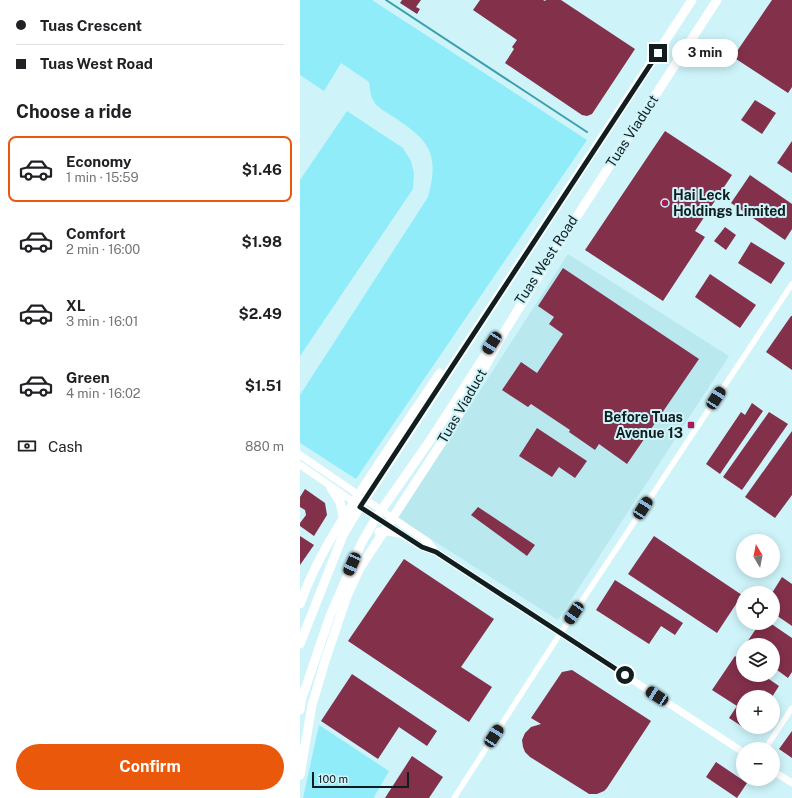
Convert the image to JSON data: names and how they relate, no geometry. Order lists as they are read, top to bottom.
{
  "streets": {
    "main road": ["Tuas Viaduct", "Tuas West Road"]
  },
  "crossings": [
    ["Tuas Viaduct", "Tuas West Road"]
  ],
  "places": {
    "other": ["Hai Leck Holdings Limited"],
    "transit": ["Before Tuas Avenue 13"]
  },
  "scale_bar": "100 m",
  "north": "top",
  "page": {
    "banner": ["Tuas Crescent", "Tuas West Road"],
    "bubble": "3 min",
    "heading": "Choose a ride",
    "list": [
      {
        "name": "Economy",
        "note": "1 min · 15:59",
        "value": "$1.46"
      },
      {
        "name": "Comfort",
        "note": "2 min · 16:00",
        "value": "$1.98"
      },
      {
        "name": "XL",
        "note": "3 min · 16:01",
        "value": "$2.49"
      },
      {
        "name": "Green",
        "note": "4 min · 16:02",
        "value": "$1.51"
      }
    ],
    "pay": ["Cash", "880 m"],
    "map_buttons": ["+", "−"],
    "buttons": "Confirm",
    "scale": "100 m"
  }
}
